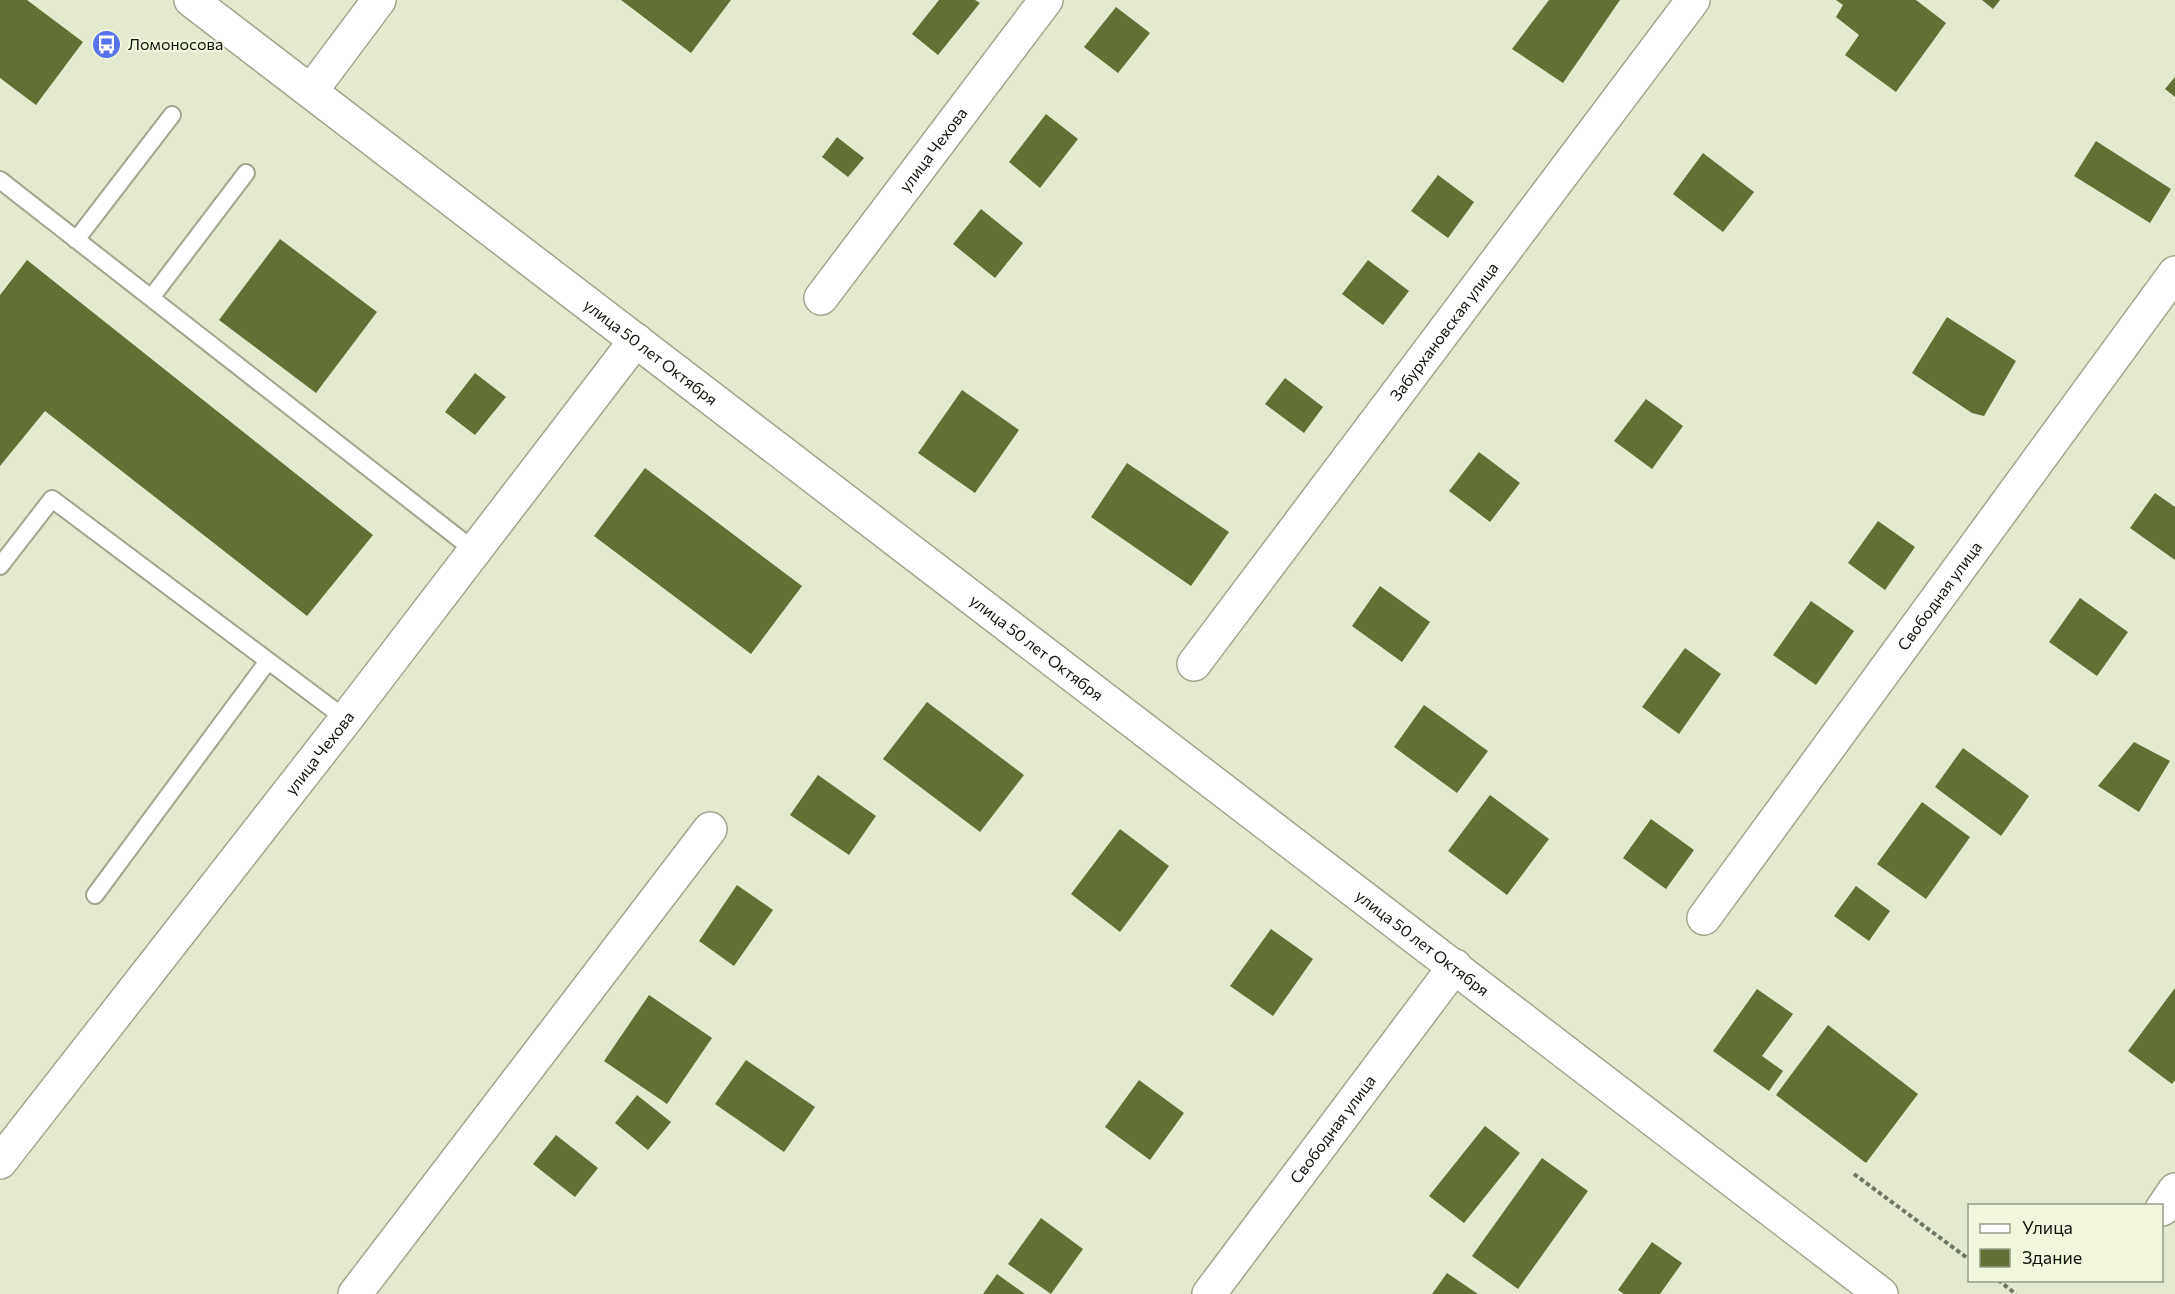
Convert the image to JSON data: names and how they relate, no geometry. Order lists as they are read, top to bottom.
{
  "streets": {
    "street": [
      "улица Чехова",
      "Забурхановская улица",
      "улица 50 лет Октября",
      "Свободная улица"
    ]
  },
  "crossings": [
    ["улица Чехова", "улица 50 лет Октября"],
    ["улица 50 лет Октября", "Свободная улица"]
  ],
  "places": {
    "bus stop": ["Ломоносова"]
  },
  "legend": ["Улица", "Здание"]
}
